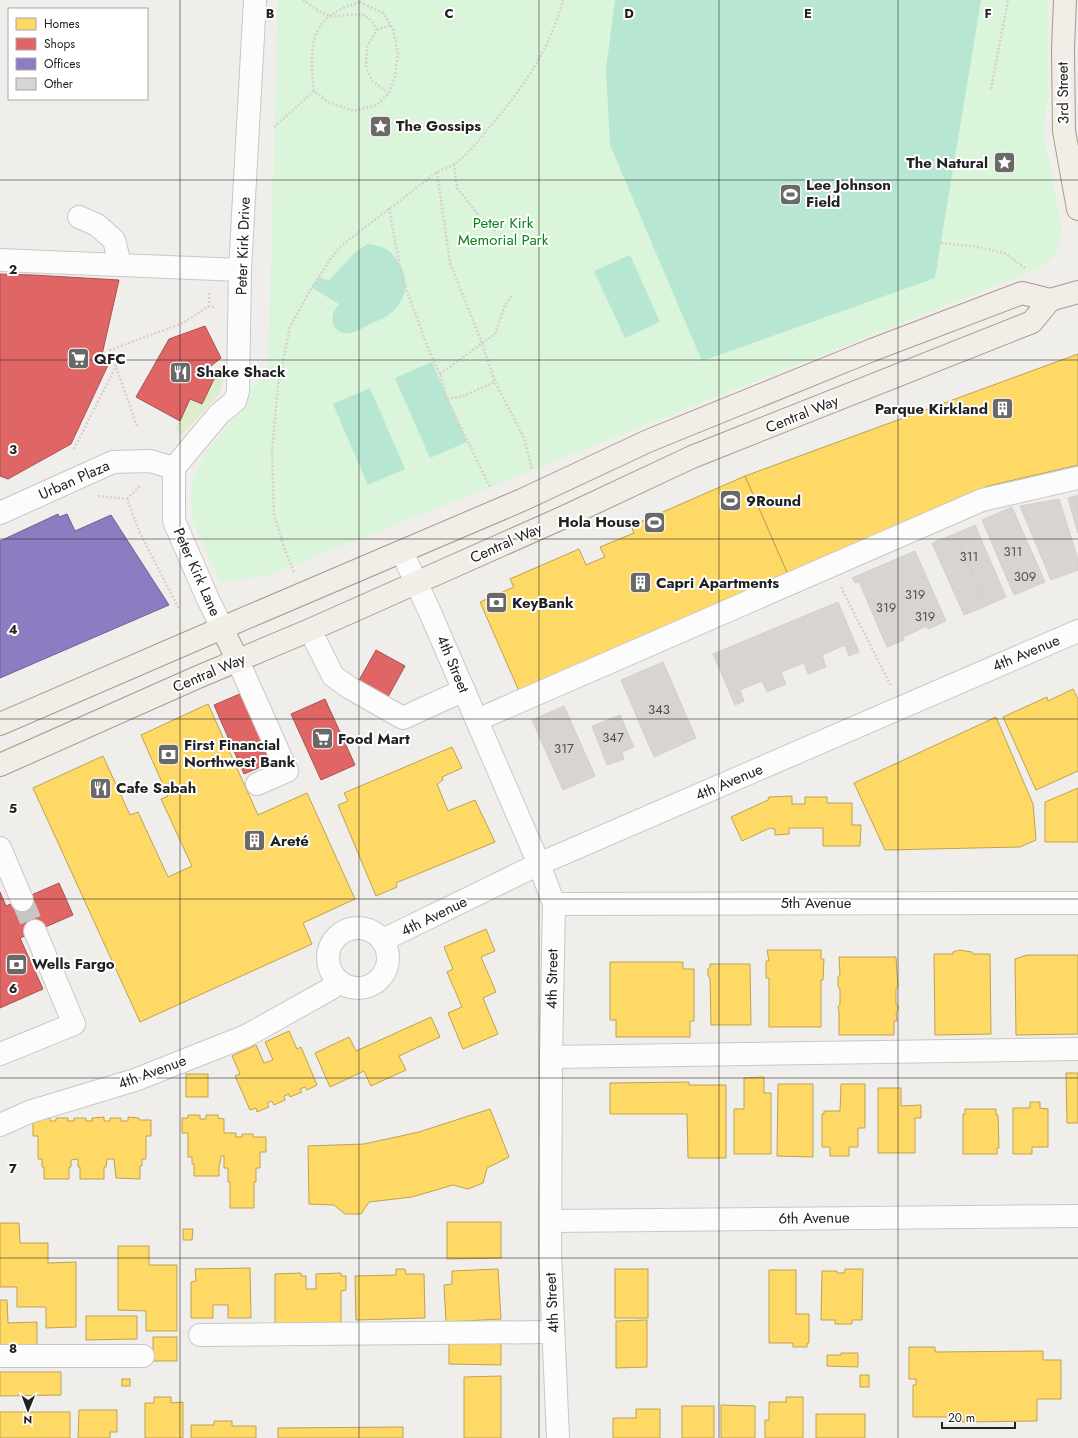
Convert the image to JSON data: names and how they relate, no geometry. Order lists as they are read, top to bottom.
{
  "streets": {
    "main road": ["3rd Street", "Central Way"],
    "street": [
      "Peter Kirk Drive",
      "Urban Plaza",
      "Peter Kirk Lane",
      "4th Avenue",
      "4th Street",
      "5th Avenue",
      "6th Avenue"
    ]
  },
  "crossings": [
    ["Peter Kirk Drive", "Urban Plaza"],
    ["Peter Kirk Drive", "Peter Kirk Lane"],
    ["Central Way", "4th Street"],
    ["Urban Plaza", "Peter Kirk Lane"],
    ["4th Avenue", "4th Street"],
    ["4th Street", "5th Avenue"],
    ["4th Street", "6th Avenue"]
  ],
  "parks": ["Peter Kirk Memorial Park"],
  "places": {
    "place": ["The Gossips", "The Natural"],
    "sports": ["Lee Johnson Field", "9Round", "Hola House"],
    "supermarket": ["QFC", "Food Mart"],
    "restaurant": ["Shake Shack", "Cafe Sabah"],
    "building": ["Parque Kirkland", "Capri Apartments", "Areté"],
    "bank": ["KeyBank", "First Financial Northwest Bank", "Wells Fargo"]
  },
  "house_numbers": [
    "311",
    "311",
    "309",
    "319",
    "319",
    "319",
    "343",
    "347",
    "317"
  ],
  "legend": [
    "Homes",
    "Shops",
    "Offices",
    "Other"
  ],
  "scale_bar": "20 m",
  "north": "bottom",
  "grid": {
    "columns": [
      "B",
      "C",
      "D",
      "E",
      "F"
    ],
    "rows": [
      "2",
      "3",
      "4",
      "5",
      "6",
      "7",
      "8"
    ]
  }
}
